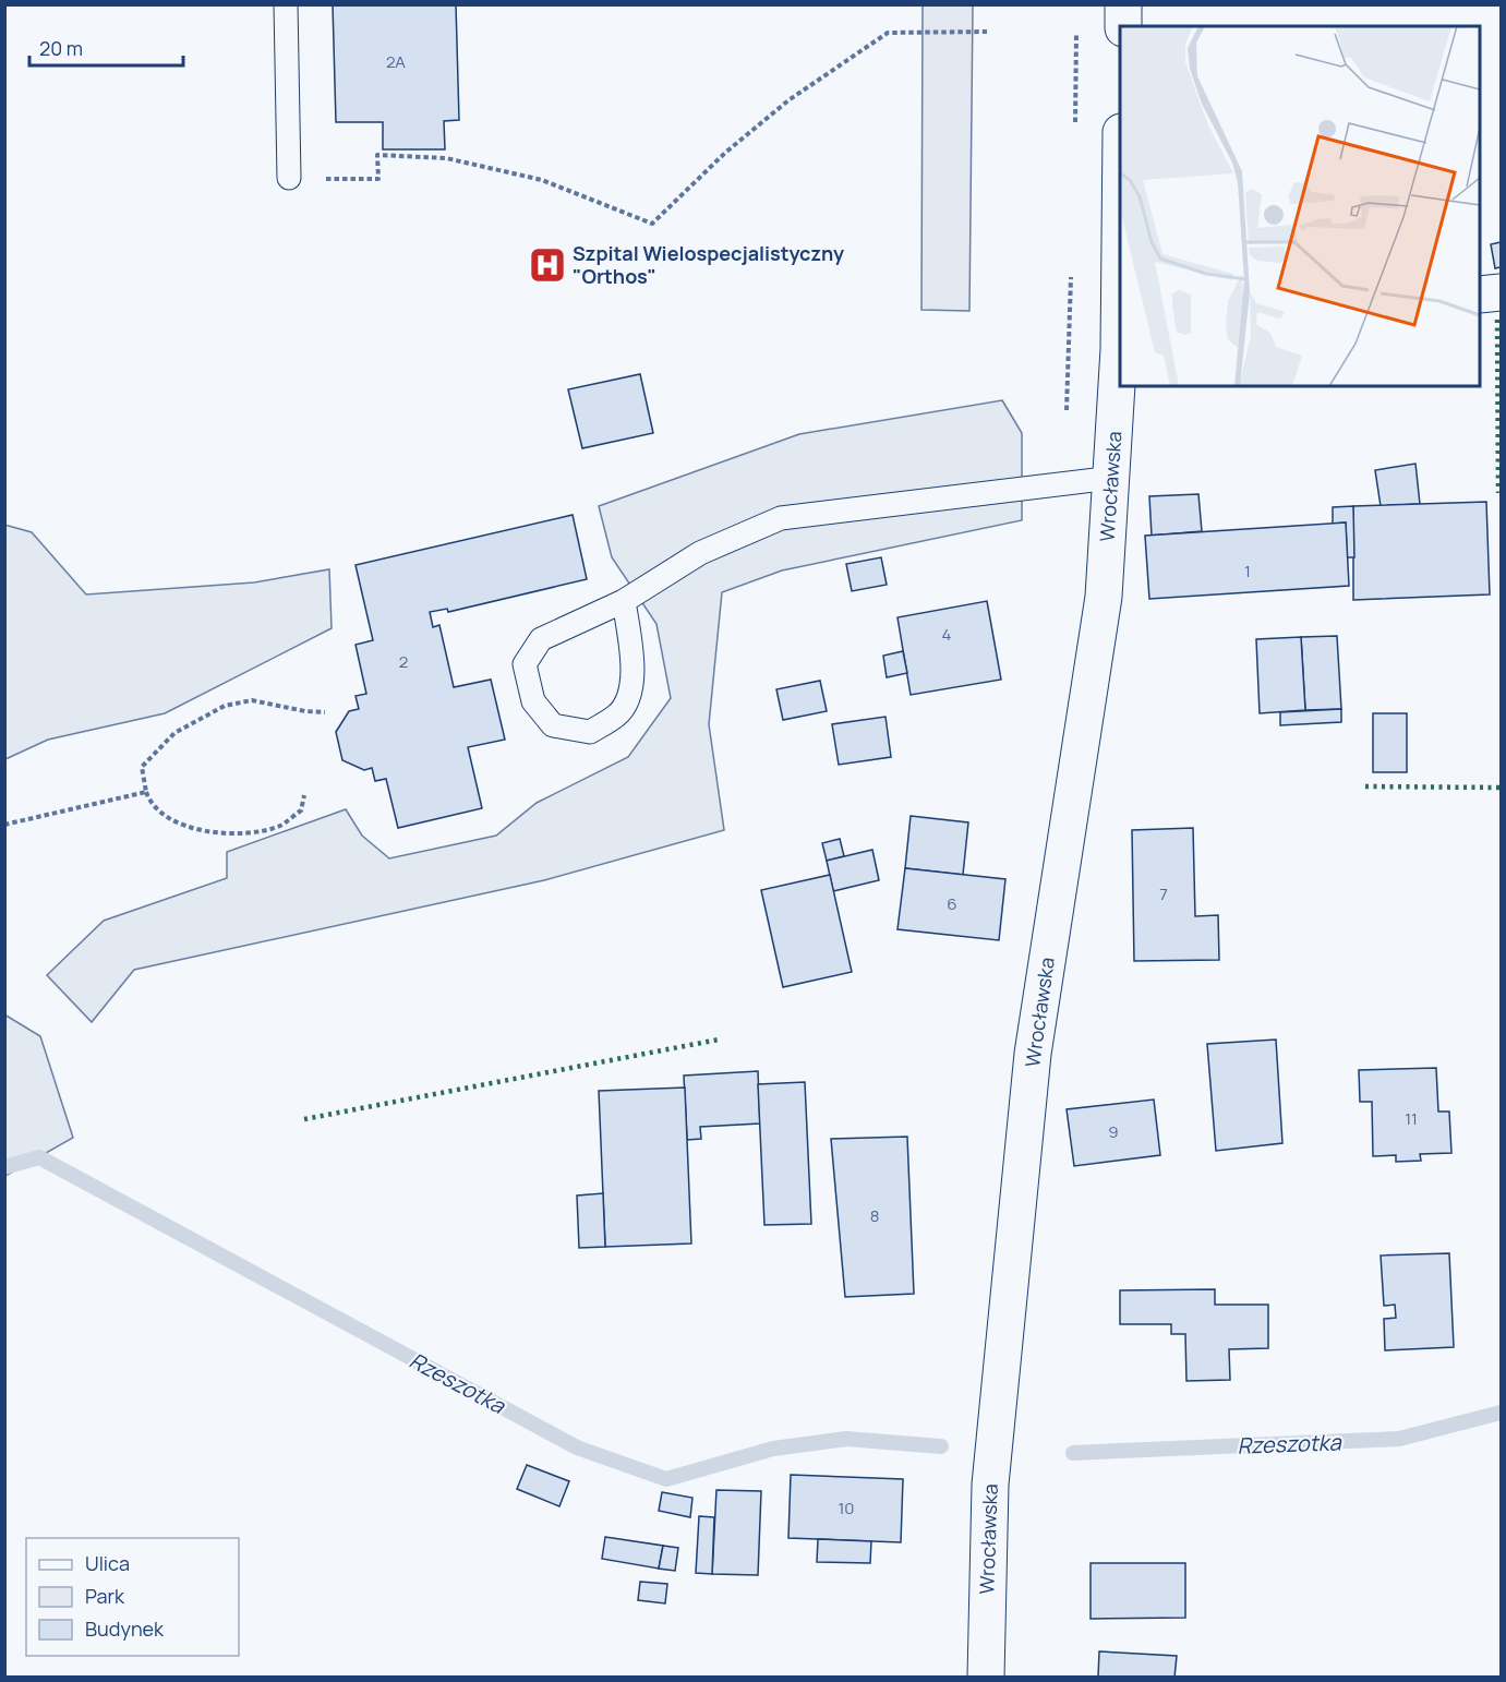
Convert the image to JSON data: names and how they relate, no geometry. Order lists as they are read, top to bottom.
{
  "streets": {
    "street": ["Wrocławska"]
  },
  "water": ["Rzeszotka"],
  "places": {
    "hospital": ["Szpital Wielospecjalistyczny \"Orthos\""]
  },
  "house_numbers": [
    "2A",
    "1",
    "4",
    "2",
    "7",
    "6",
    "11",
    "9",
    "8",
    "10"
  ],
  "legend": ["Ulica", "Park", "Budynek"],
  "scale_bar": "20 m"
}
